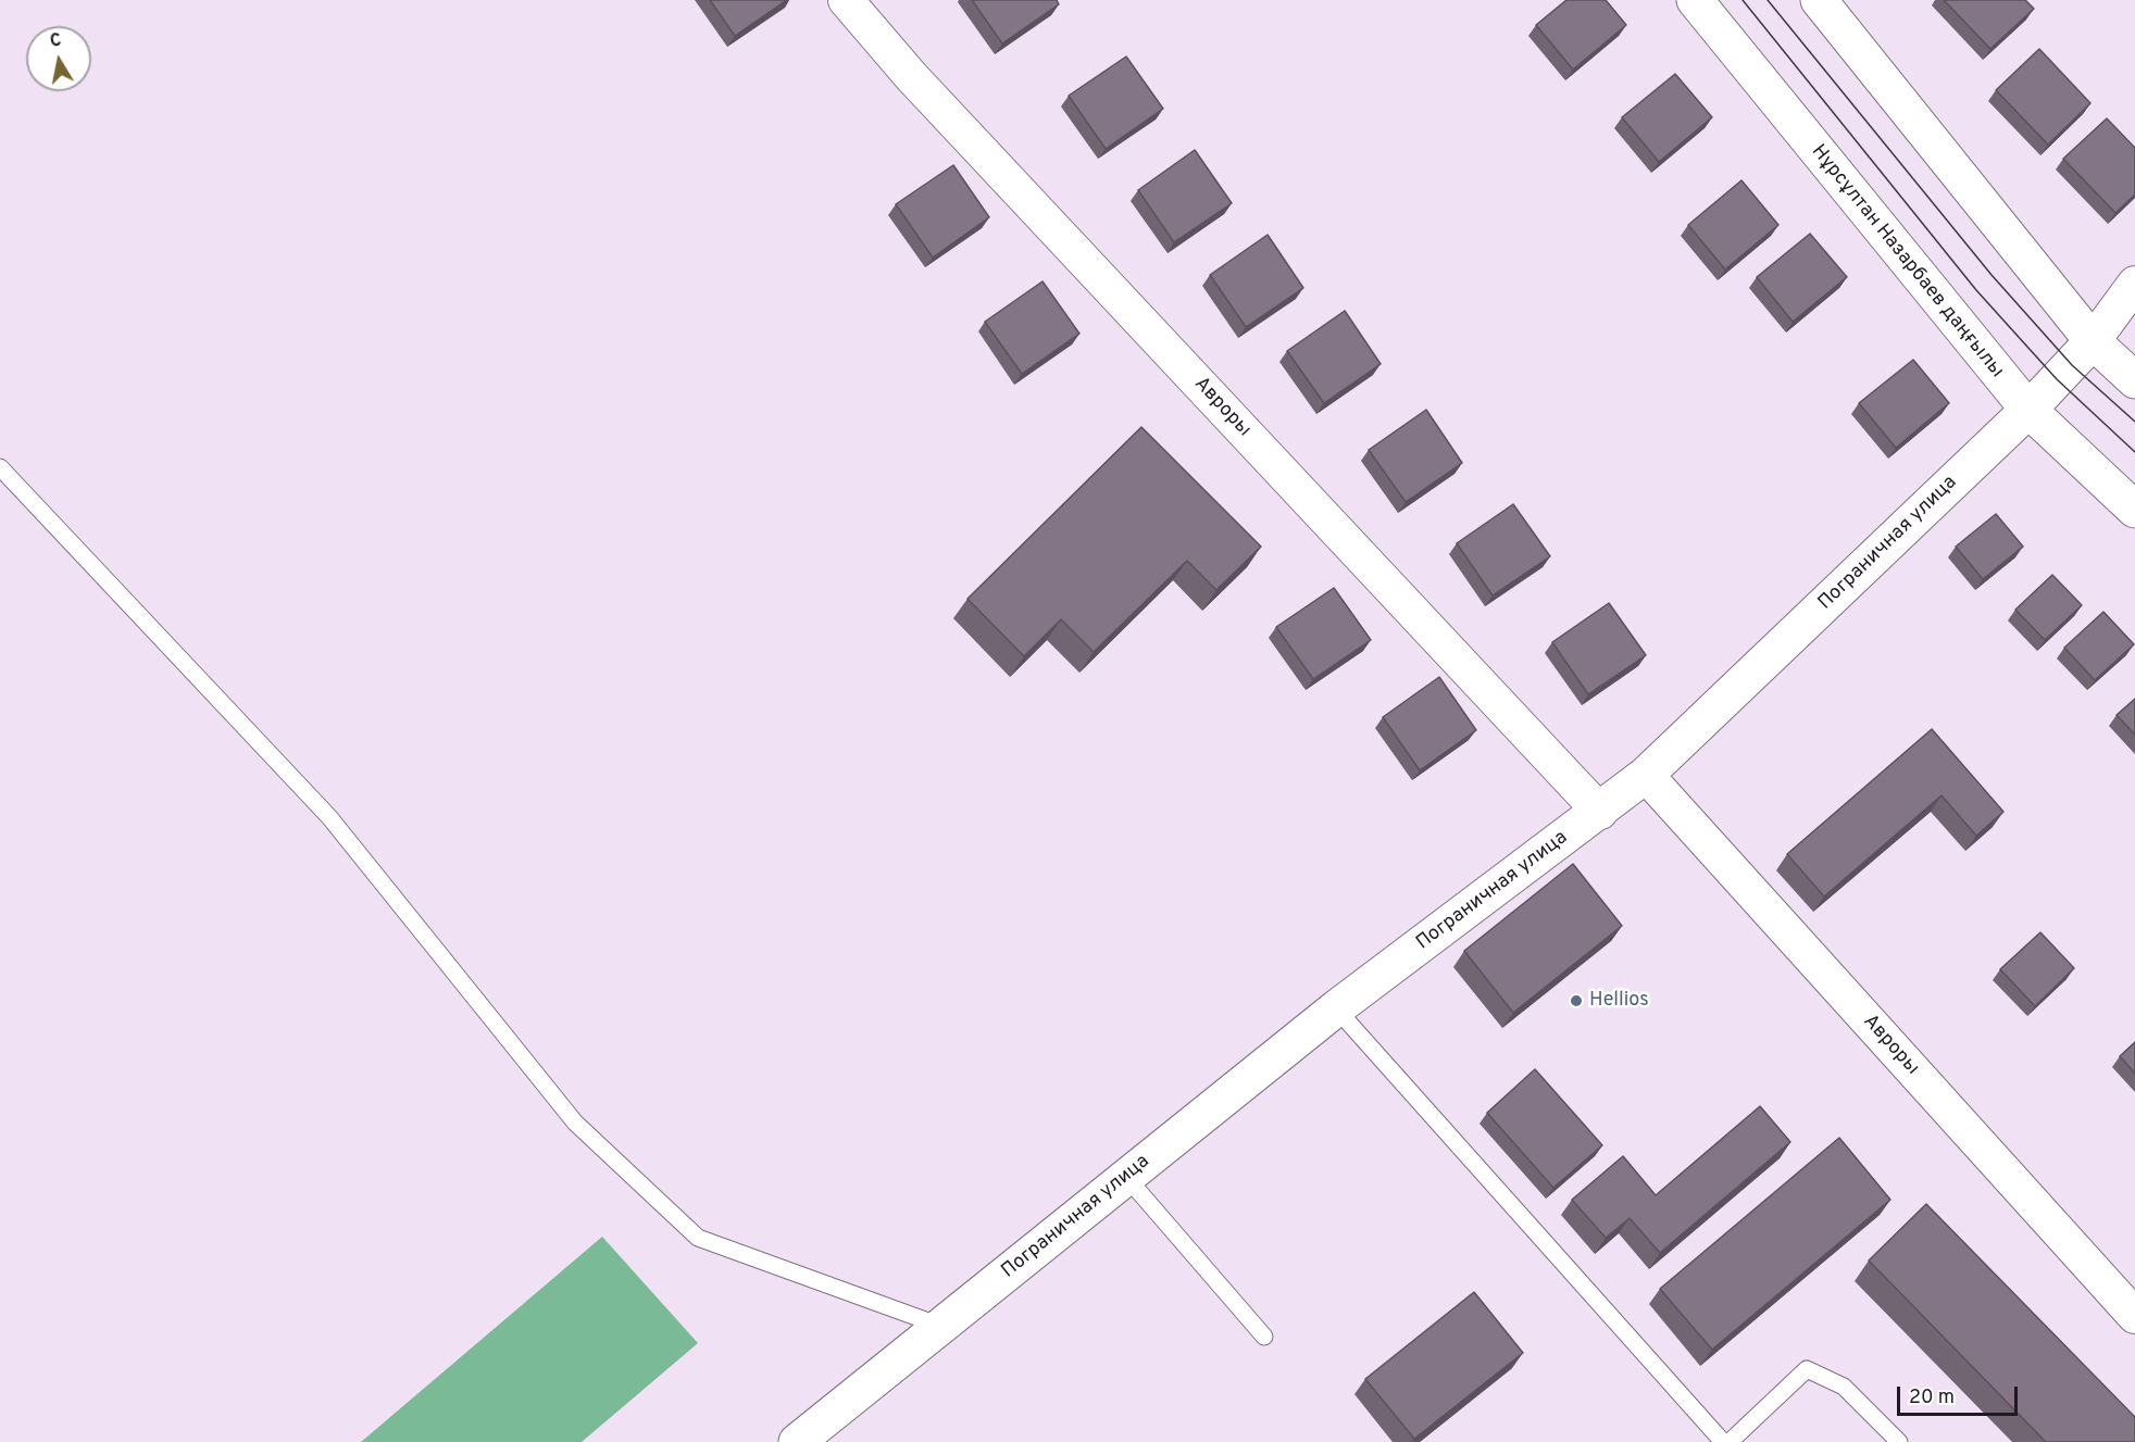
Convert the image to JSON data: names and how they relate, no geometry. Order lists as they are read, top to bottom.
{
  "streets": {
    "main road": ["Нұрсұлтан Назарбаев даңғылы", "Пограничная улица"],
    "street": ["Авроры"]
  },
  "crossings": [
    ["Нұрсұлтан Назарбаев даңғылы", "Пограничная улица"],
    ["Авроры", "Пограничная улица"]
  ],
  "places": ["Hellios"],
  "scale_bar": "20 m",
  "north": "top"
}
